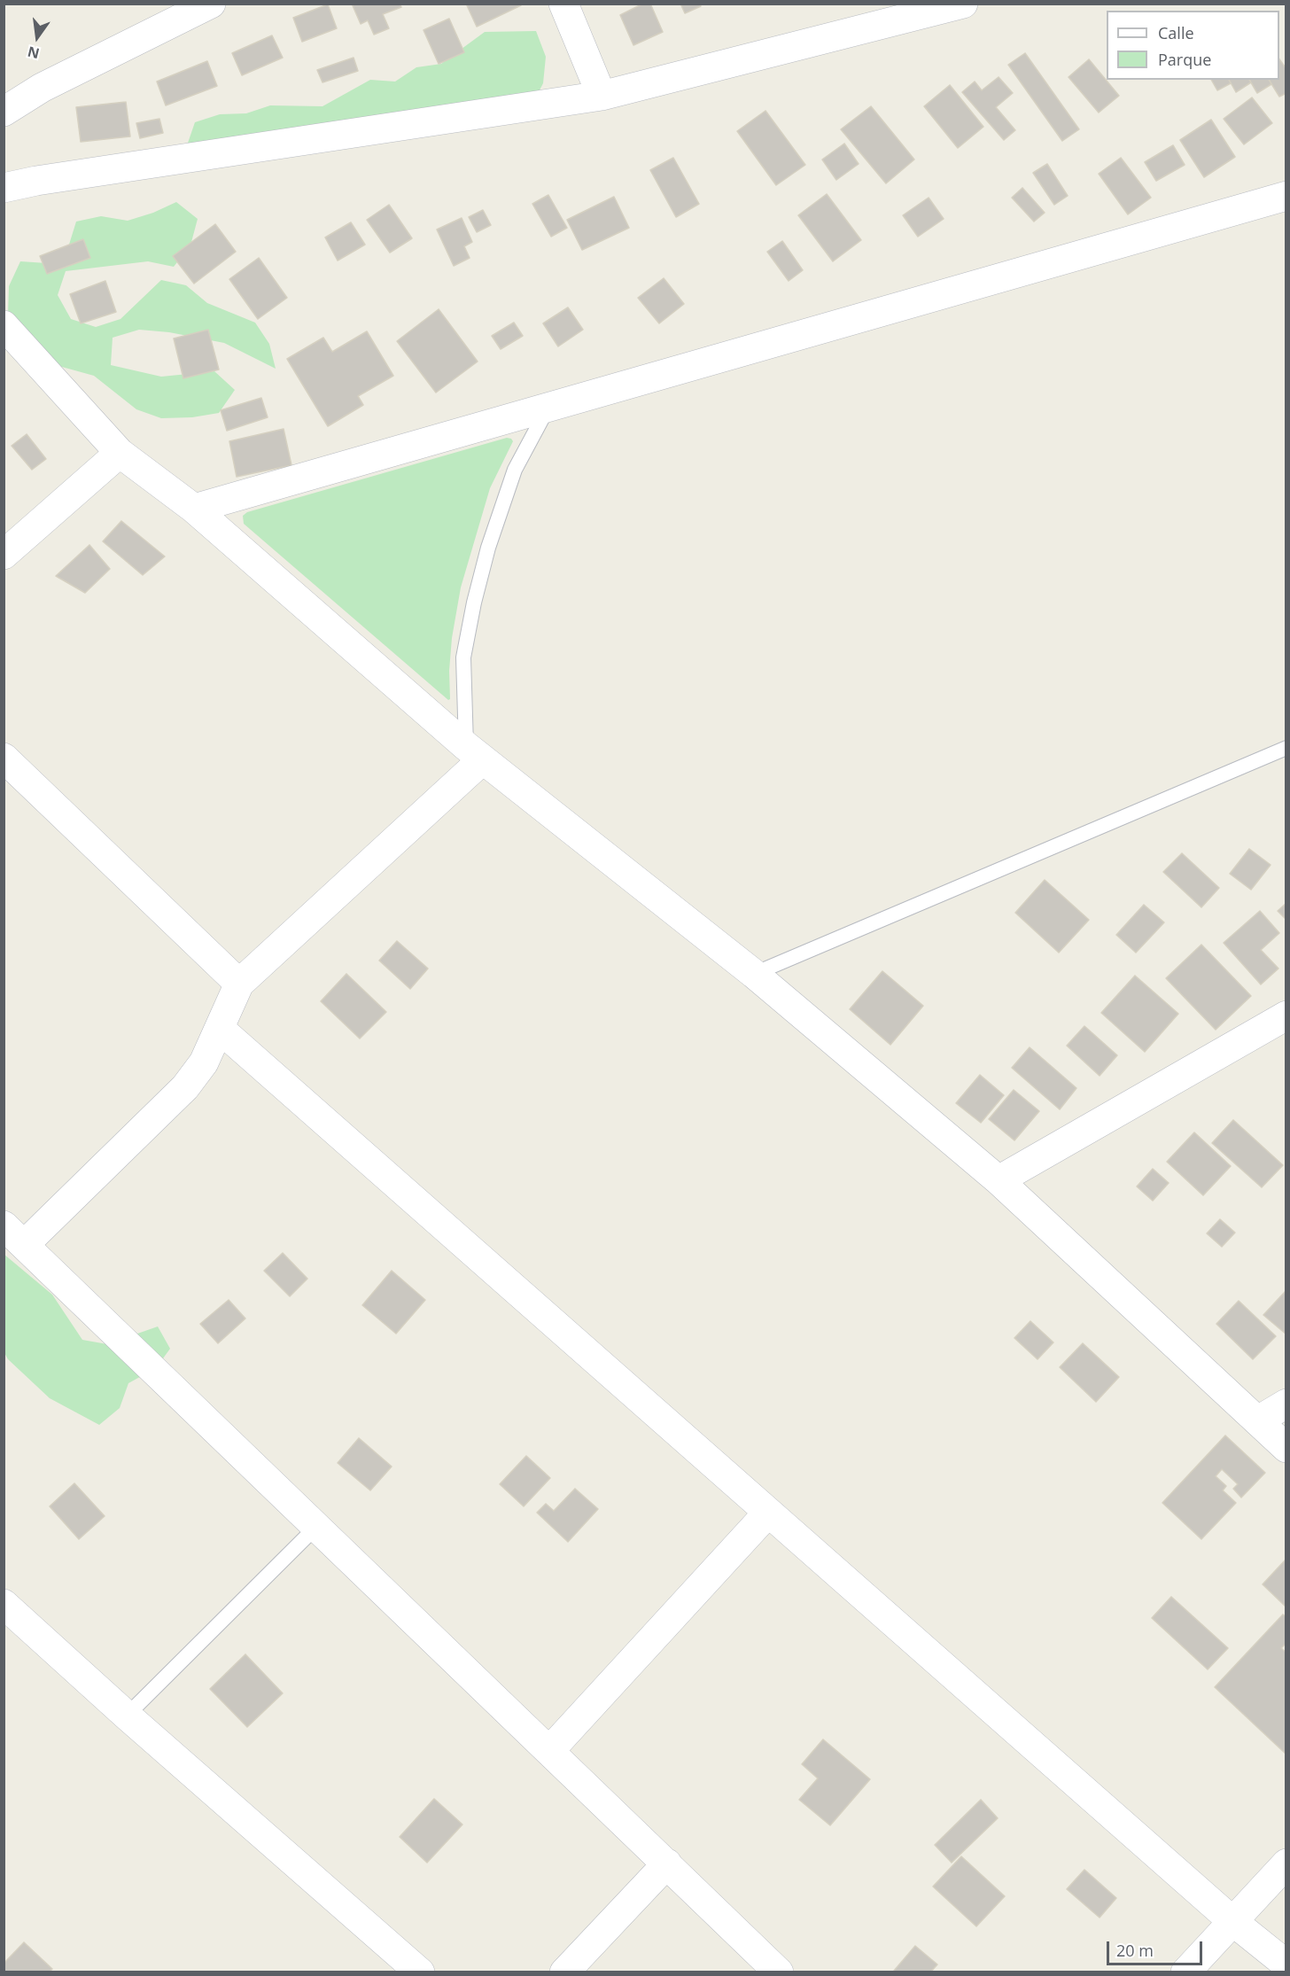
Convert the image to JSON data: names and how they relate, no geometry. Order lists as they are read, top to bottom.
{
  "legend": ["Calle", "Parque"],
  "scale_bar": "20 m",
  "north": "bottom"
}
